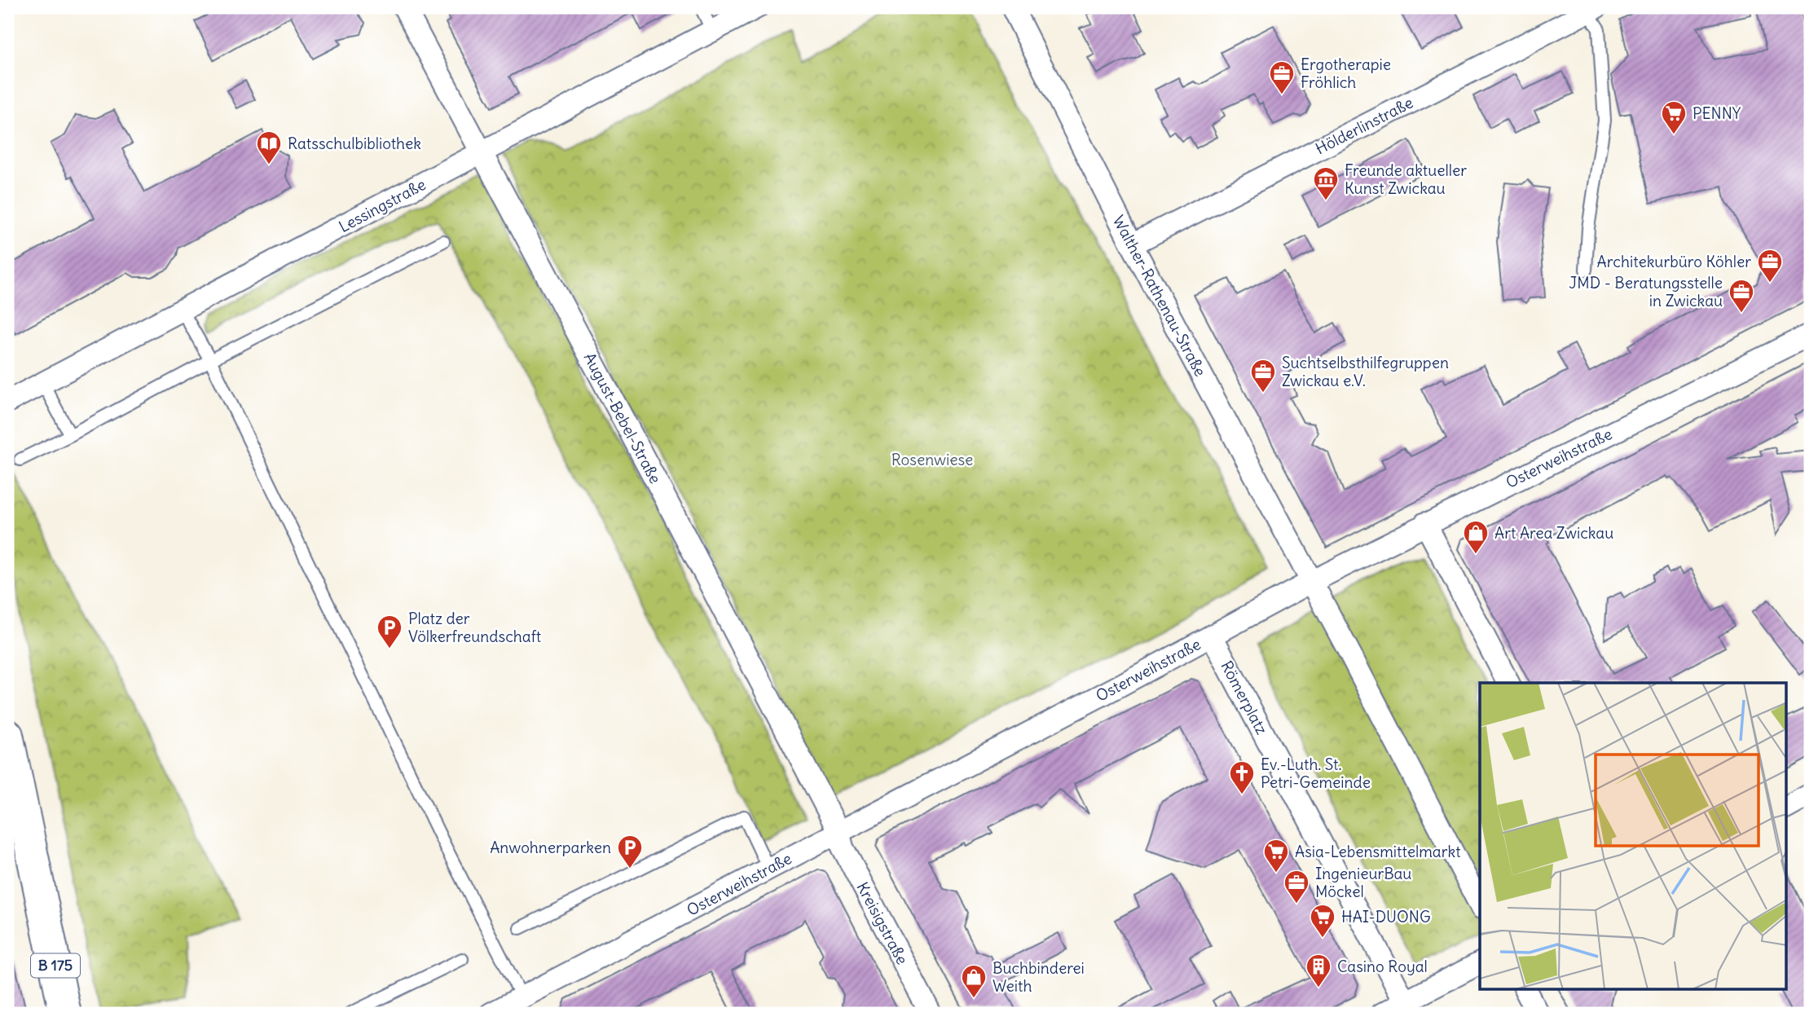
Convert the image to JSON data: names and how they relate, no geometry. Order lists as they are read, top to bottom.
{
  "streets": {
    "main road": ["B 175"],
    "street": [
      "Hölderlinstraße",
      "Lessingstraße",
      "Walther-Rathenau-Straße",
      "August-Bebel-Straße",
      "Osterweihstraße",
      "Römerplatz",
      "Kreisigstraße"
    ]
  },
  "crossings": [
    ["Hölderlinstraße", "Walther-Rathenau-Straße"],
    ["Lessingstraße", "August-Bebel-Straße"],
    ["Walther-Rathenau-Straße", "Osterweihstraße"],
    ["August-Bebel-Straße", "Osterweihstraße"],
    ["August-Bebel-Straße", "Kreisigstraße"],
    ["Osterweihstraße", "Römerplatz"],
    ["Osterweihstraße", "Kreisigstraße"]
  ],
  "parks": ["Rosenwiese"],
  "places": {
    "office": [
      "Ergotherapie Fröhlich",
      "Architekurbüro Köhler",
      "JMD - Beratungsstelle in Zwickau",
      "Suchtselbsthilfegruppen Zwickau e.V.",
      "IngenieurBau Möckel"
    ],
    "supermarket": ["PENNY", "Asia-Lebensmittelmarkt", "HAI-DUONG"],
    "library": ["Ratsschulbibliothek"],
    "museum": ["Freunde aktueller Kunst Zwickau"],
    "shop": ["Art Area Zwickau", "Buchbinderei Weith"],
    "parking": ["Platz der Völkerfreundschaft", "Anwohnerparken"],
    "church": ["Ev.-Luth. St. Petri-Gemeinde"],
    "building": ["Casino Royal"]
  }
}
